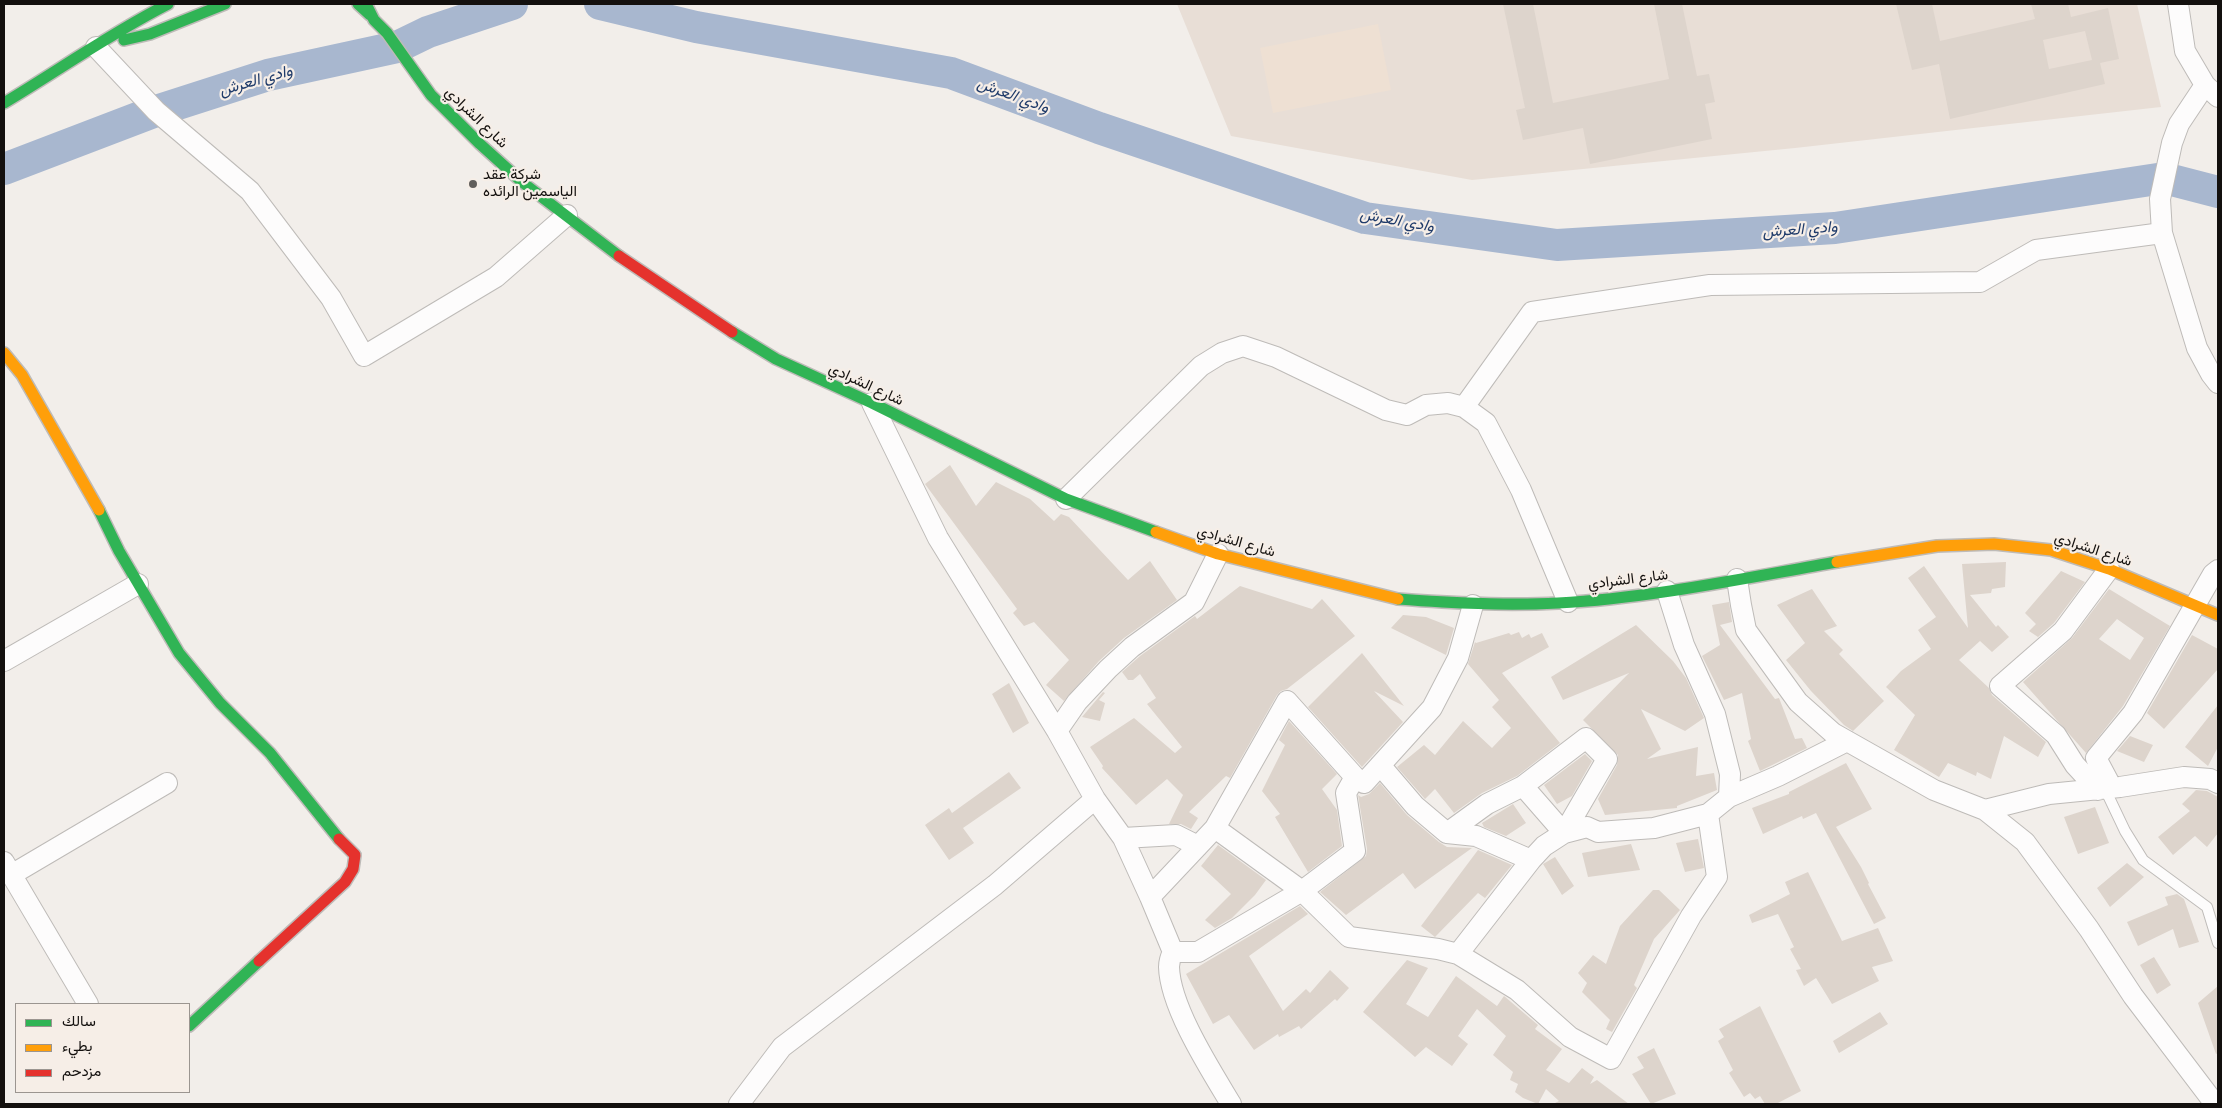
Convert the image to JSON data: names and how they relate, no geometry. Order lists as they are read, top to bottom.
{
  "streets": {
    "street": ["شارع الشرادي"]
  },
  "water": ["وادي العرش"],
  "places": ["شرکة عقد الیاسمین الرائدہ"],
  "legend": ["سالك", "بطيء", "مزدحم"]
}
